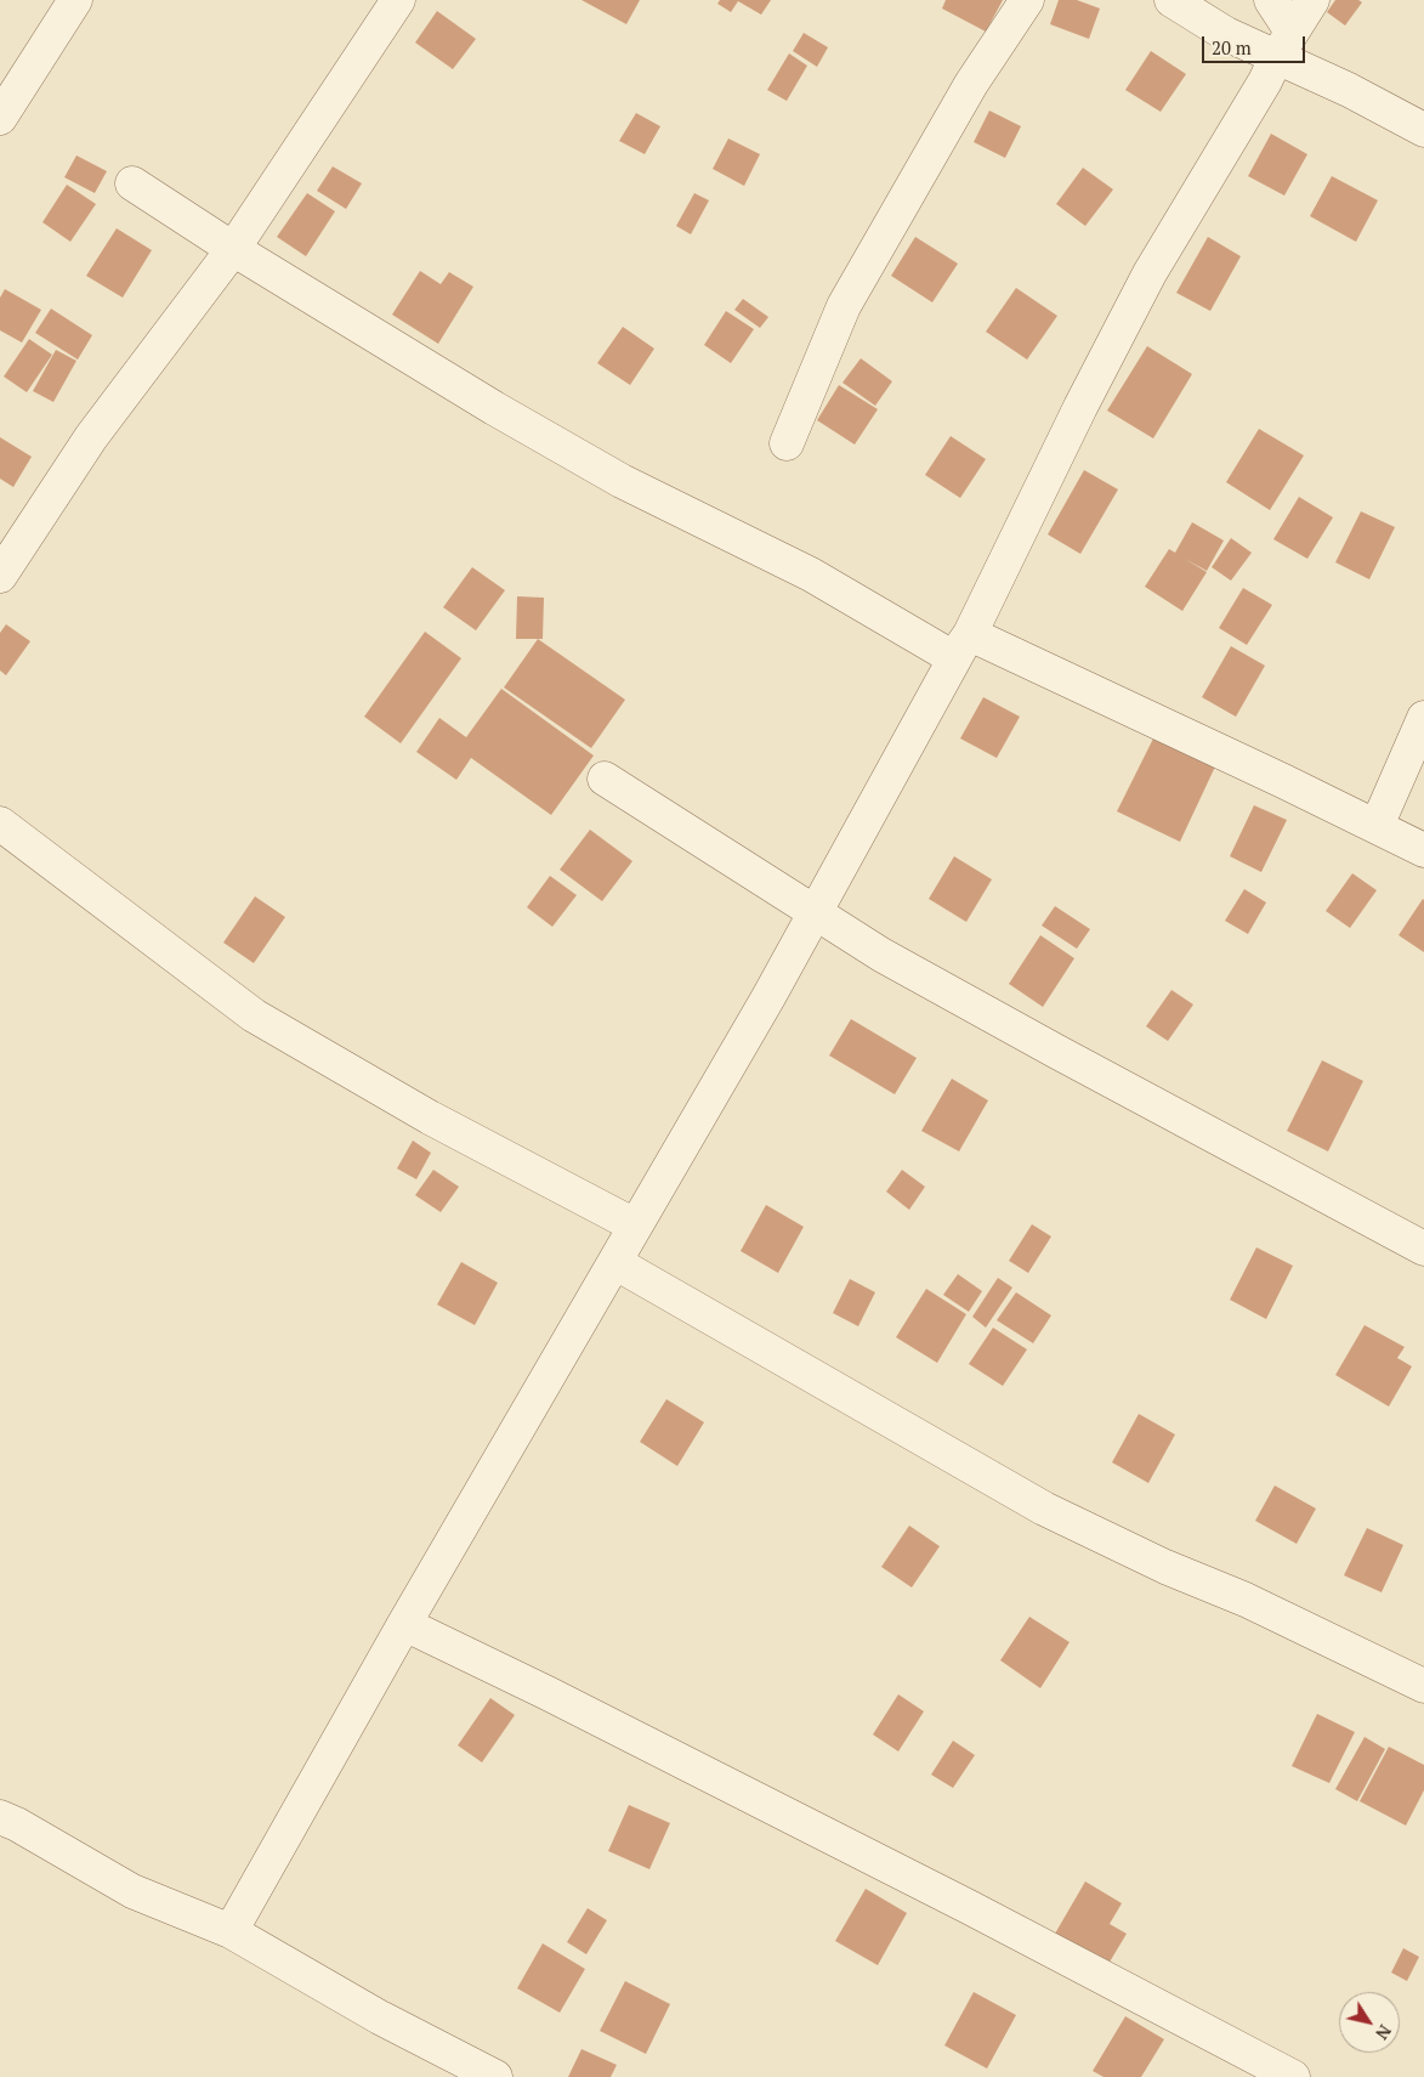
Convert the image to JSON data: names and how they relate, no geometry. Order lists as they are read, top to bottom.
{
  "scale_bar": "20 m",
  "north": "bottom right"
}
